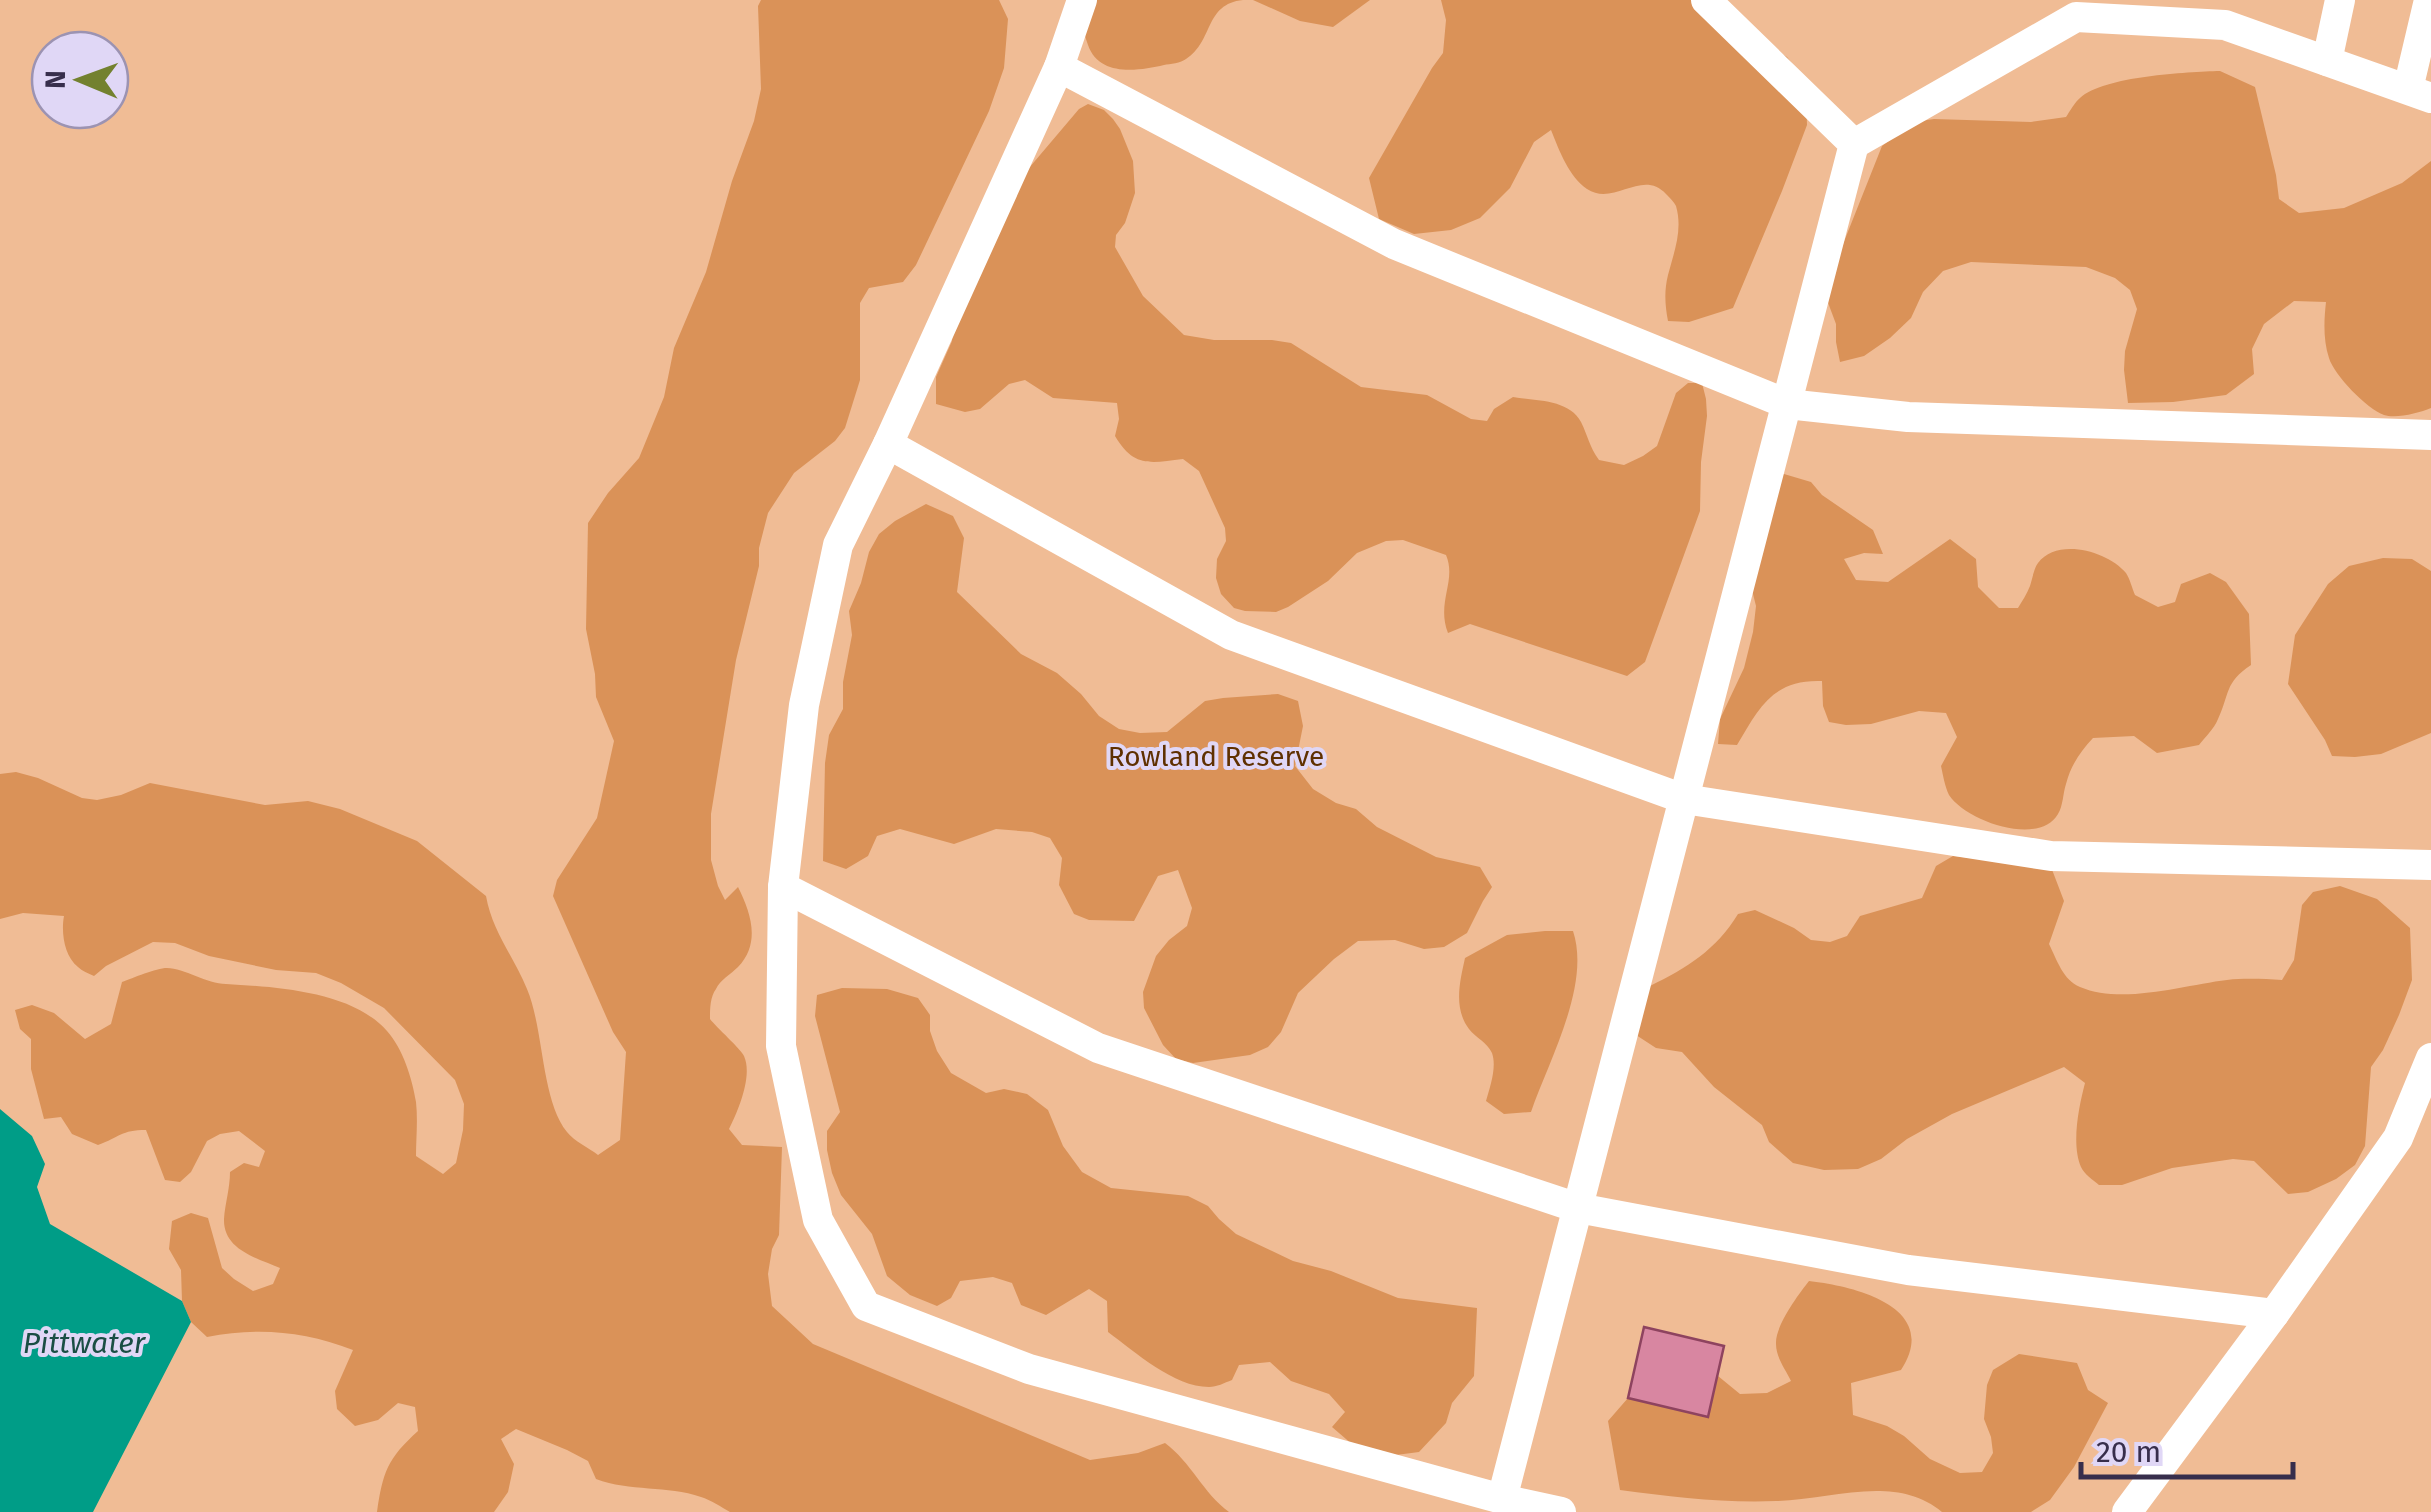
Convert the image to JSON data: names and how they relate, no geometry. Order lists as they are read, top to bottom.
{
  "water": ["Pittwater"],
  "parks": ["Rowland Reserve"],
  "scale_bar": "20 m",
  "north": "left"
}
